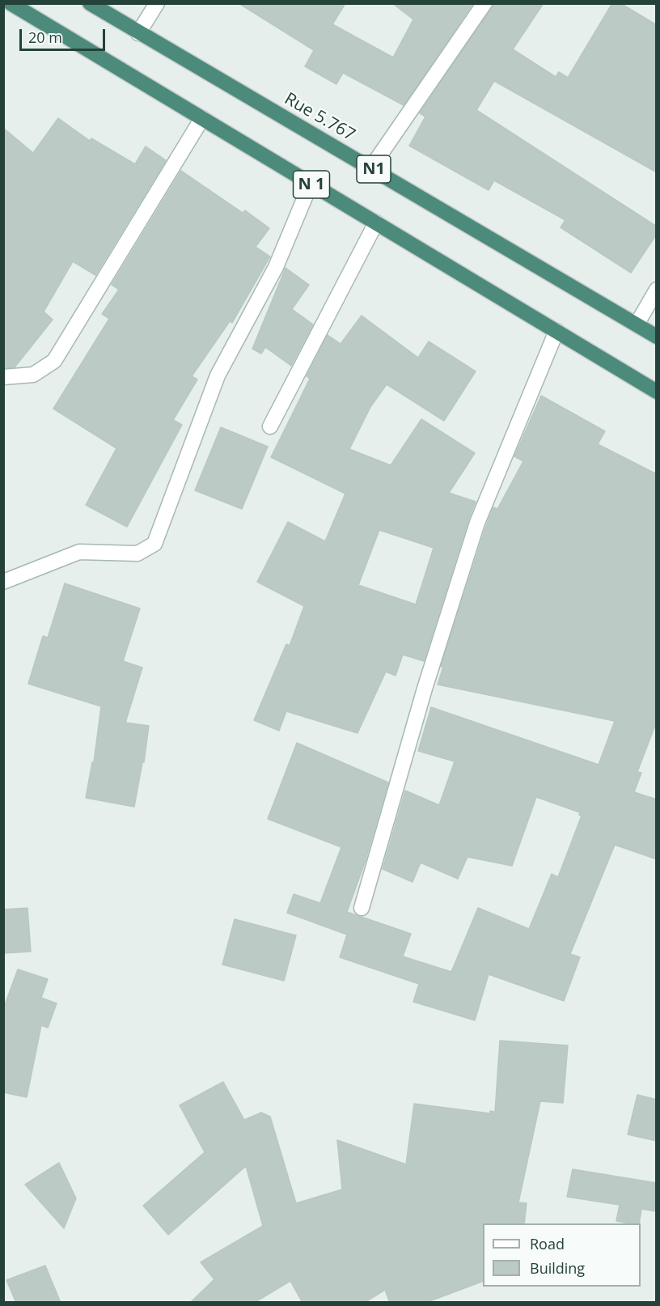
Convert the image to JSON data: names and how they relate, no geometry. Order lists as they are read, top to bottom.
{
  "streets": {
    "highway": ["Rue 5.767", "N1", "N 1"]
  },
  "legend": ["Road", "Building"],
  "scale_bar": "20 m"
}
